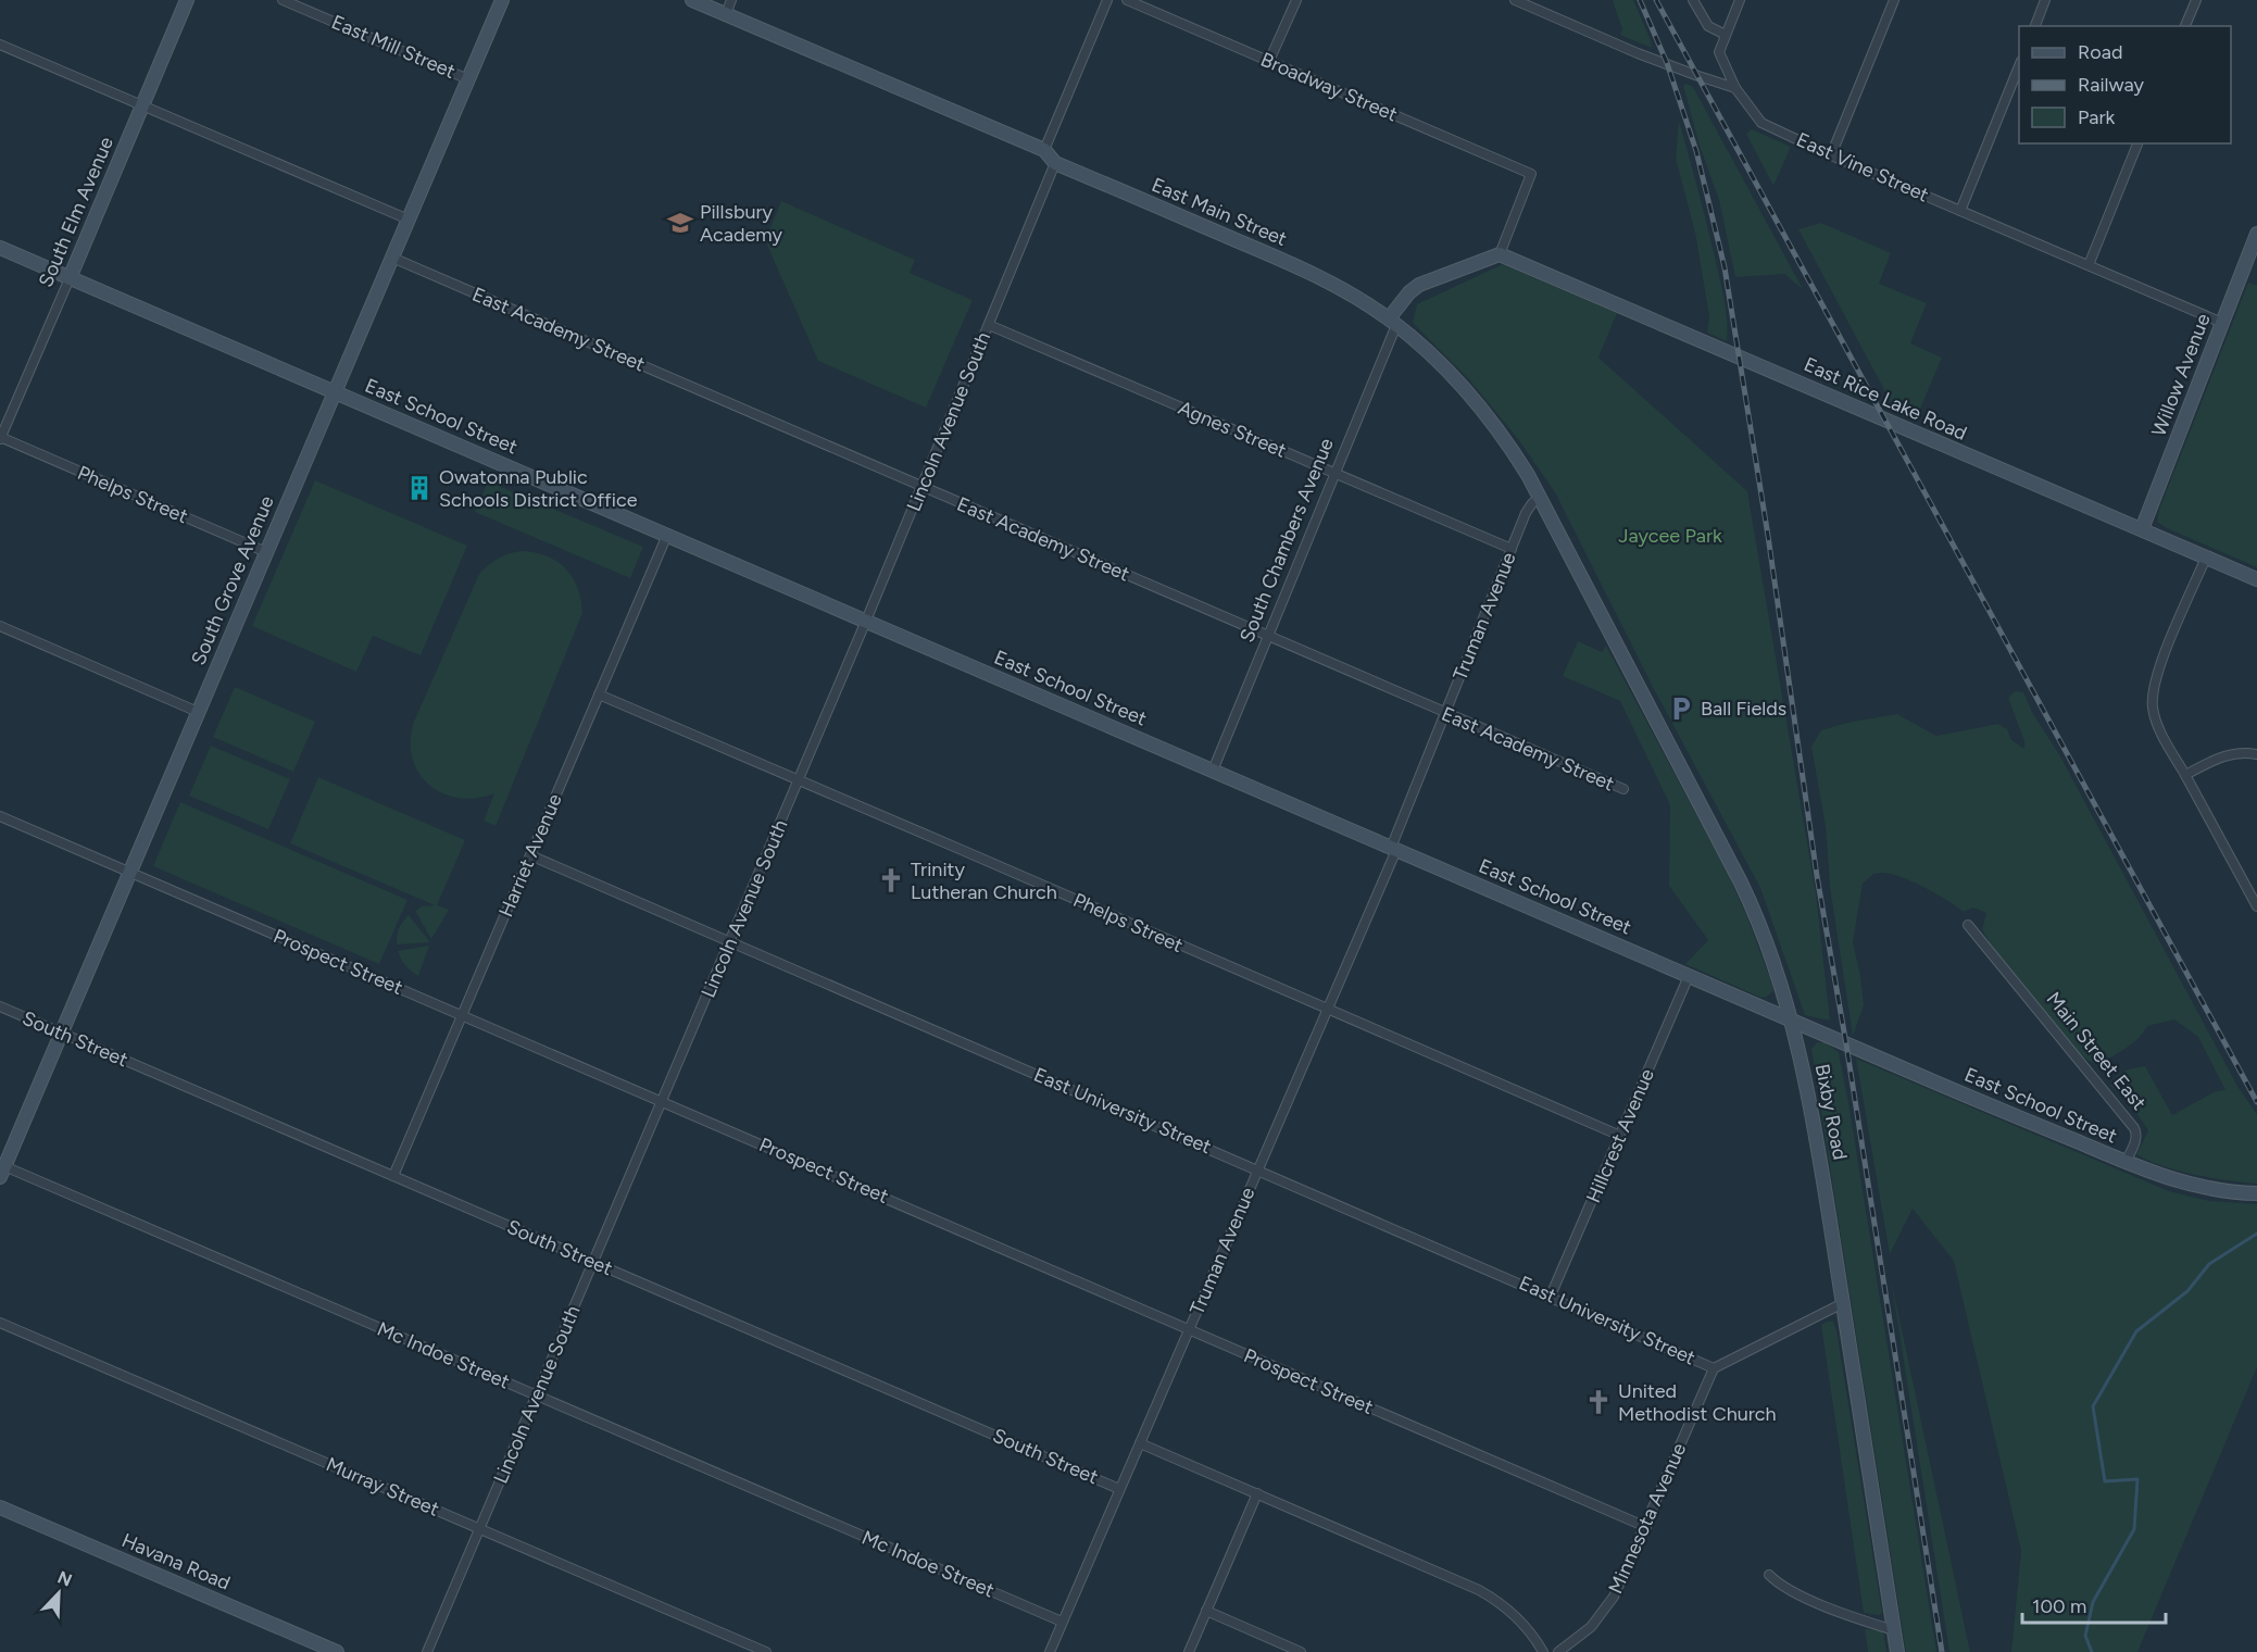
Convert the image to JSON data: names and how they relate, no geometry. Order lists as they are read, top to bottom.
{
  "streets": {
    "street": [
      "East Mill Street",
      "Broadway Street",
      "East Vine Street",
      "South Elm Avenue",
      "East Main Street",
      "East Academy Street",
      "Willow Avenue",
      "East Rice Lake Road",
      "East School Street",
      "Lincoln Avenue South",
      "Agnes Street",
      "Phelps Street",
      "South Chambers Avenue",
      "South Grove Avenue",
      "Truman Avenue",
      "Harriet Avenue",
      "Prospect Street",
      "South Street",
      "Main Street East",
      "East University Street",
      "Bixby Road",
      "Hillcrest Avenue",
      "Mc Indoe Street",
      "Murray Street",
      "Minnesota Avenue",
      "Havana Road"
    ]
  },
  "crossings": [
    ["East Mill Street", "South Grove Avenue"],
    ["Broadway Street", "East Rice Lake Road"],
    ["Broadway Street", "South Chambers Avenue"],
    ["East Vine Street", "Willow Avenue"],
    ["South Elm Avenue", "East School Street"],
    ["South Elm Avenue", "Phelps Street"],
    ["East Main Street", "Lincoln Avenue South"],
    ["East Main Street", "South Chambers Avenue"],
    ["East Main Street", "Truman Avenue"],
    ["East Main Street", "Bixby Road"],
    ["East Academy Street", "Lincoln Avenue South"],
    ["East Academy Street", "South Chambers Avenue"],
    ["East Academy Street", "South Grove Avenue"],
    ["East Academy Street", "Truman Avenue"],
    ["Willow Avenue", "East Rice Lake Road"],
    ["East Rice Lake Road", "South Chambers Avenue"],
    ["East School Street", "Lincoln Avenue South"],
    ["East School Street", "South Chambers Avenue"],
    ["East School Street", "South Grove Avenue"],
    ["East School Street", "Truman Avenue"],
    ["East School Street", "Harriet Avenue"],
    ["East School Street", "Main Street East"],
    ["East School Street", "Bixby Road"],
    ["East School Street", "Hillcrest Avenue"],
    ["Lincoln Avenue South", "Agnes Street"],
    ["Lincoln Avenue South", "Phelps Street"],
    ["Lincoln Avenue South", "Prospect Street"],
    ["Lincoln Avenue South", "South Street"],
    ["Lincoln Avenue South", "East University Street"],
    ["Lincoln Avenue South", "Mc Indoe Street"],
    ["Lincoln Avenue South", "Murray Street"],
    ["Agnes Street", "South Chambers Avenue"],
    ["Agnes Street", "Truman Avenue"],
    ["Phelps Street", "South Grove Avenue"],
    ["Phelps Street", "Truman Avenue"],
    ["Phelps Street", "Harriet Avenue"],
    ["Phelps Street", "Hillcrest Avenue"],
    ["South Grove Avenue", "Prospect Street"],
    ["South Grove Avenue", "South Street"],
    ["South Grove Avenue", "Mc Indoe Street"],
    ["Truman Avenue", "Prospect Street"],
    ["Truman Avenue", "South Street"],
    ["Truman Avenue", "East University Street"],
    ["Truman Avenue", "Mc Indoe Street"],
    ["Harriet Avenue", "Prospect Street"],
    ["Harriet Avenue", "South Street"],
    ["Harriet Avenue", "East University Street"],
    ["Prospect Street", "Minnesota Avenue"],
    ["East University Street", "Hillcrest Avenue"],
    ["East University Street", "Minnesota Avenue"]
  ],
  "parks": ["Jaycee Park"],
  "places": {
    "school or university": ["Pillsbury Academy"],
    "building": ["Owatonna Public Schools District Office"],
    "parking": ["Ball Fields"],
    "church": ["Trinity Lutheran Church", "United Methodist Church"]
  },
  "legend": ["Road", "Railway", "Park"],
  "scale_bar": "100 m",
  "north": "top right"
}
